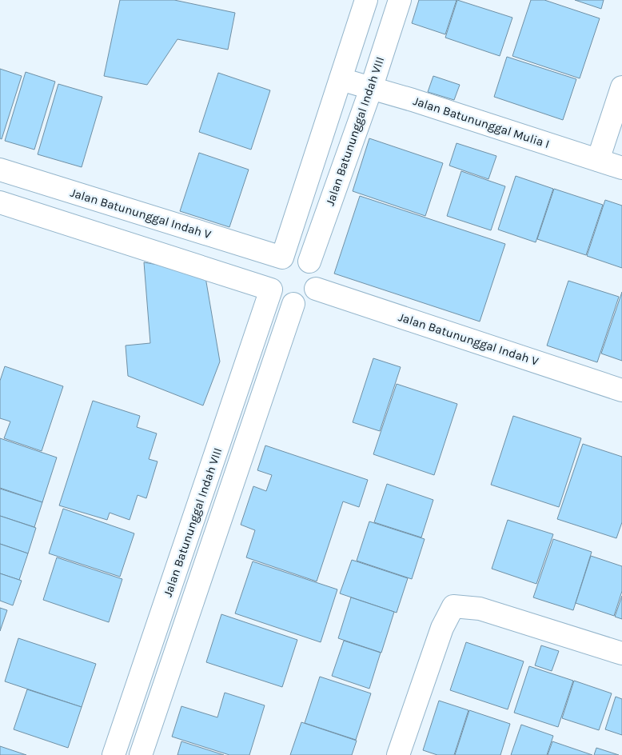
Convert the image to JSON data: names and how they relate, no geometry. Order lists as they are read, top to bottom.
{
  "streets": {
    "street": ["Jalan Batununggal Mulia I", "Jalan Batununggal Indah VIII", "Jalan Batununggal Indah V"]
  },
  "crossings": [
    ["Jalan Batununggal Mulia I", "Jalan Batununggal Indah VIII"],
    ["Jalan Batununggal Indah VIII", "Jalan Batununggal Indah V"]
  ]
}
